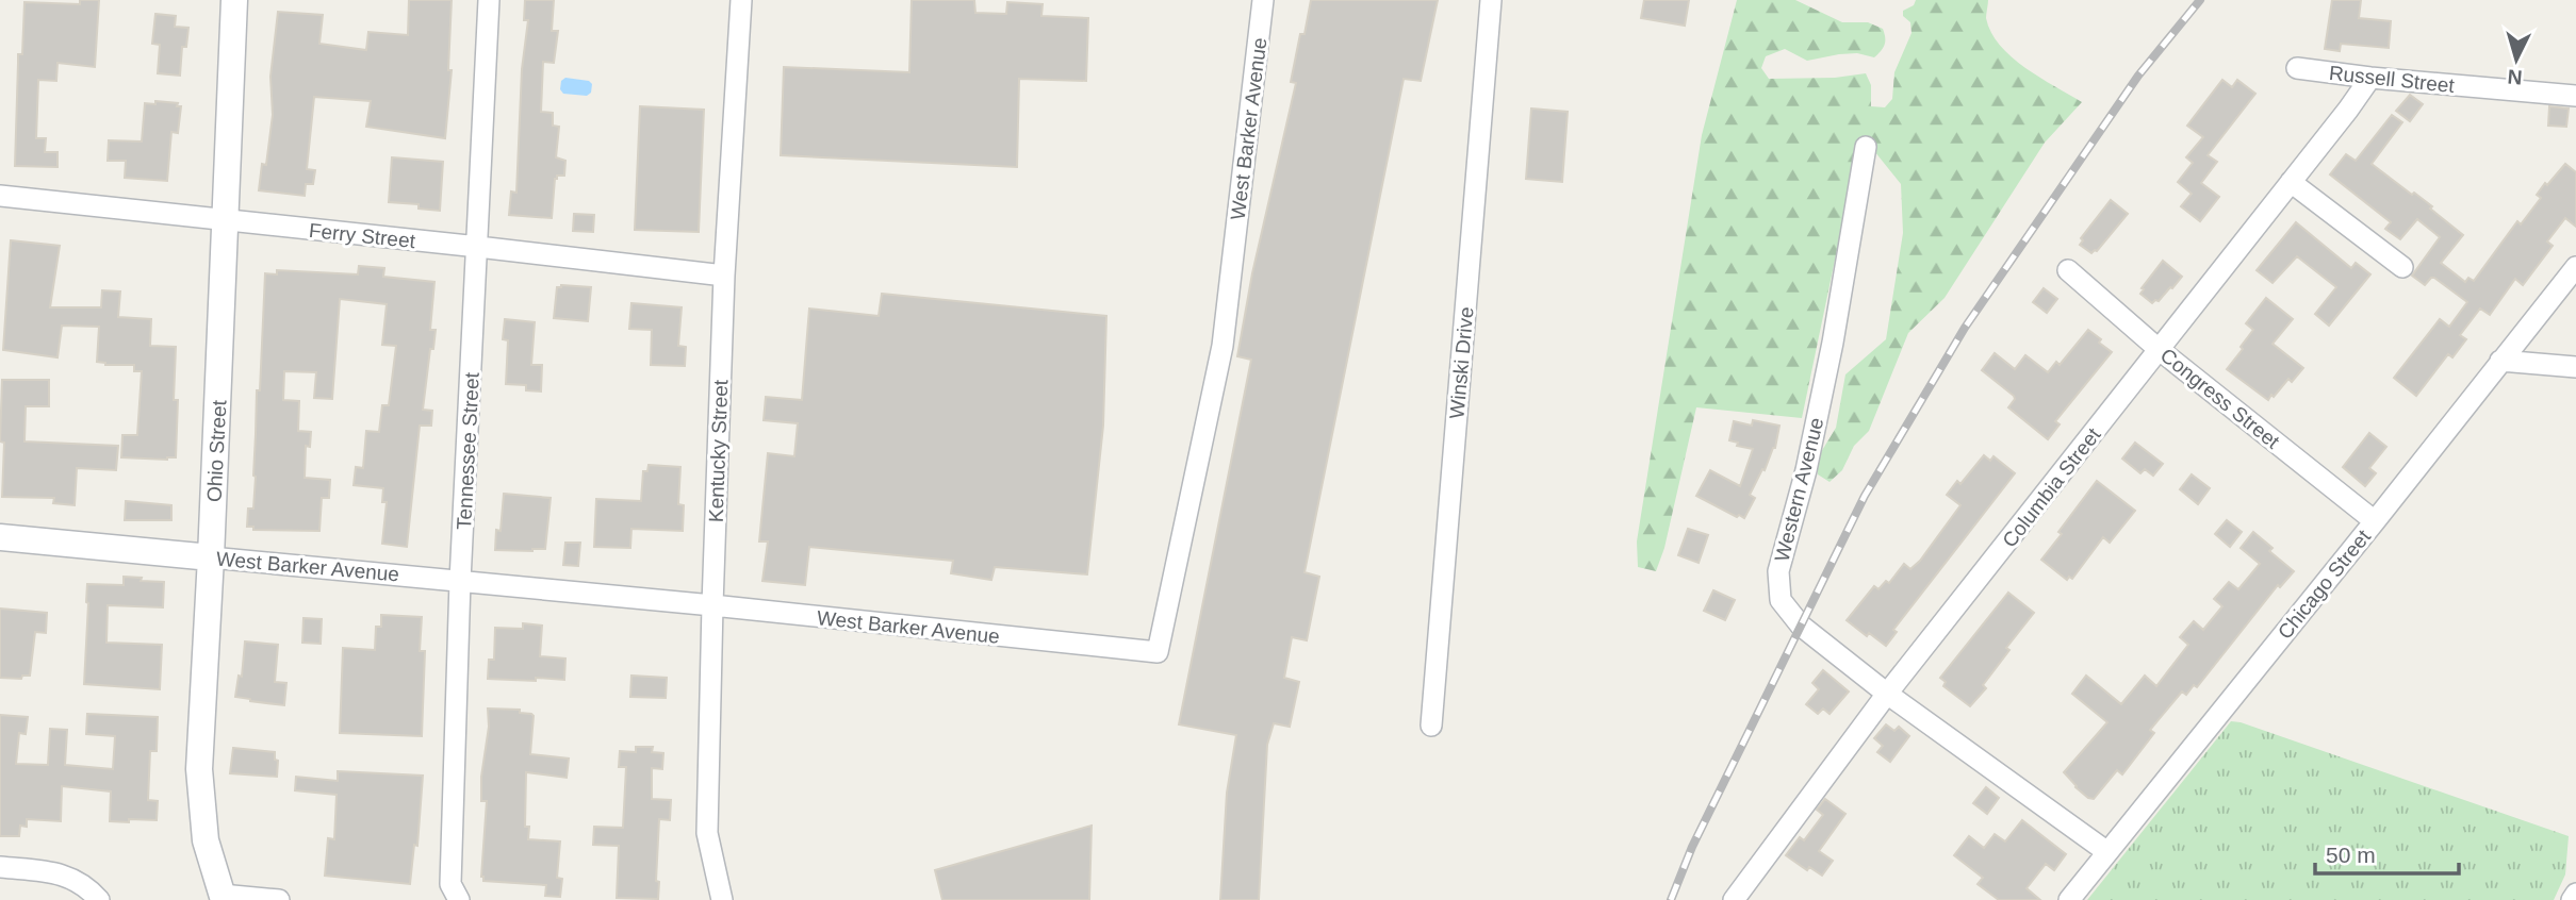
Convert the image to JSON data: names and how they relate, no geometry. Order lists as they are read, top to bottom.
{
  "streets": {
    "street": [
      "Russell Street",
      "West Barker Avenue",
      "Ferry Street",
      "Winski Drive",
      "Congress Street",
      "Ohio Street",
      "Tennessee Street",
      "Kentucky Street",
      "Columbia Street",
      "Western Avenue",
      "Chicago Street"
    ]
  },
  "crossings": [
    ["Russell Street", "Columbia Street"],
    ["West Barker Avenue", "Ohio Street"],
    ["West Barker Avenue", "Tennessee Street"],
    ["West Barker Avenue", "Kentucky Street"],
    ["Ferry Street", "Ohio Street"],
    ["Ferry Street", "Tennessee Street"],
    ["Ferry Street", "Kentucky Street"],
    ["Congress Street", "Columbia Street"],
    ["Congress Street", "Chicago Street"],
    ["Columbia Street", "Western Avenue"],
    ["Western Avenue", "Chicago Street"]
  ],
  "scale_bar": "50 m",
  "north": "bottom"
}
